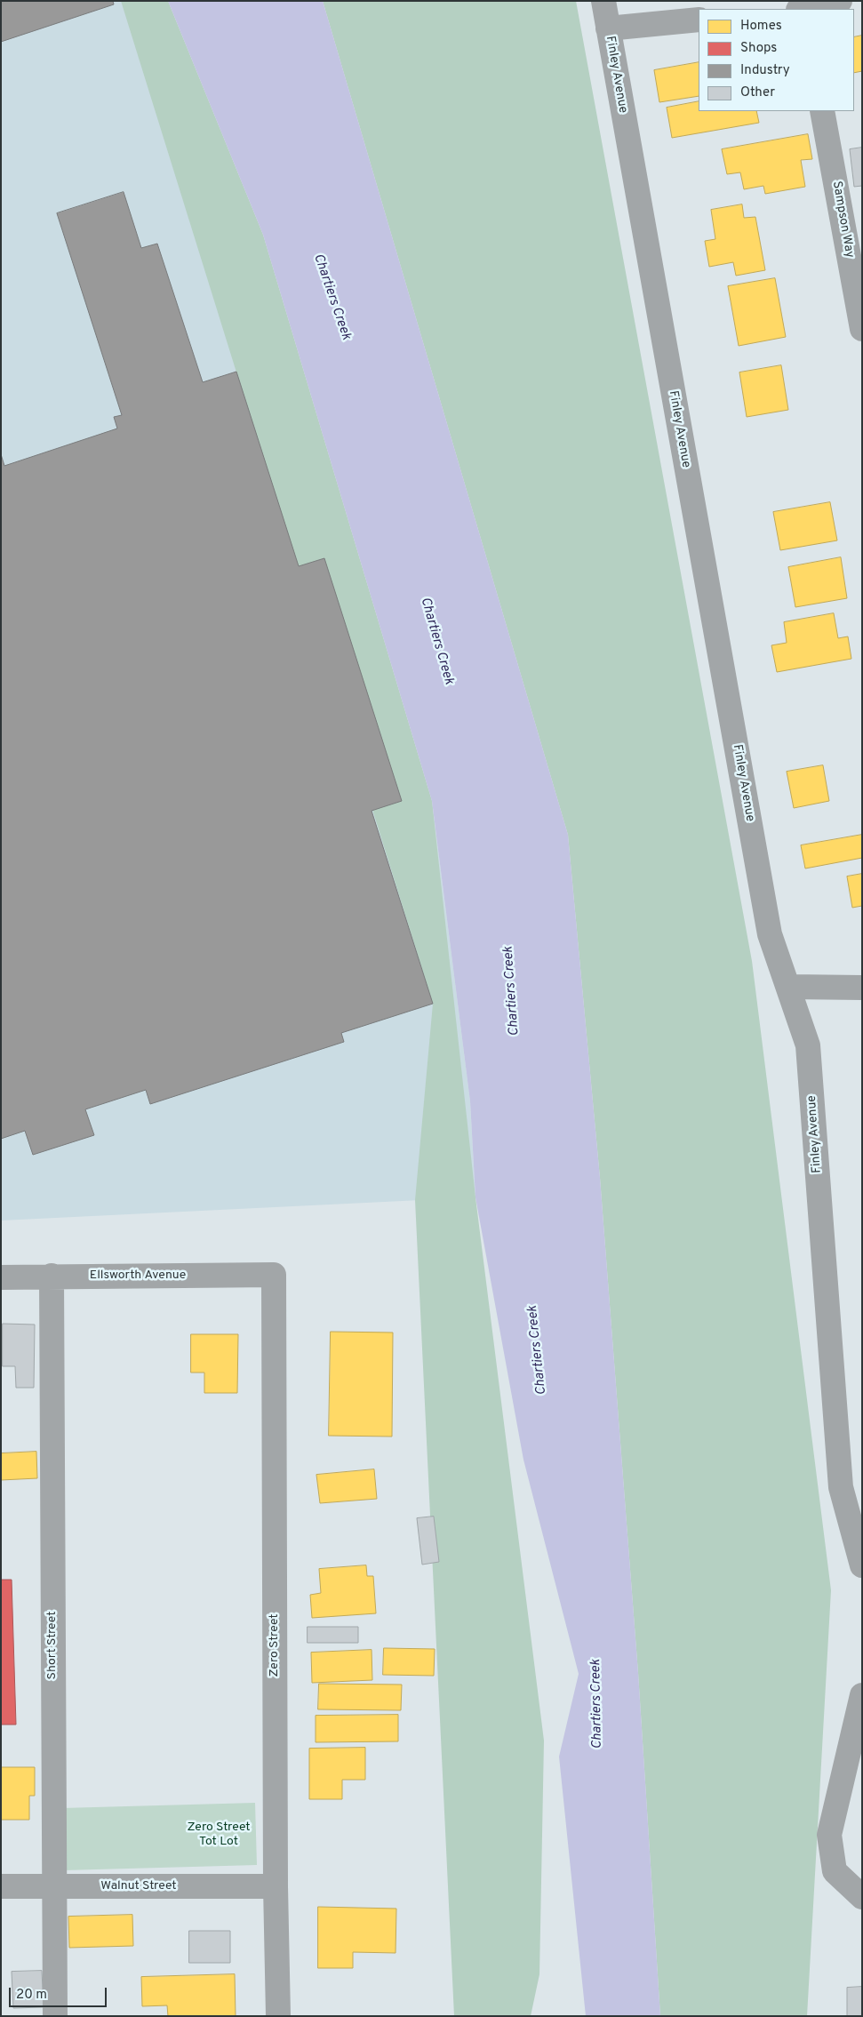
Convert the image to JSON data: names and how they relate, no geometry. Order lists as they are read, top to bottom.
{
  "streets": {
    "street": [
      "Finley Avenue",
      "Sampson Way",
      "Ellsworth Avenue",
      "Short Street",
      "Zero Street",
      "Walnut Street"
    ]
  },
  "crossings": [
    ["Ellsworth Avenue", "Short Street"],
    ["Ellsworth Avenue", "Zero Street"],
    ["Short Street", "Walnut Street"],
    ["Zero Street", "Walnut Street"]
  ],
  "water": ["Chartiers Creek"],
  "parks": ["Zero Street Tot Lot"],
  "legend": [
    "Homes",
    "Shops",
    "Industry",
    "Other"
  ],
  "scale_bar": "20 m"
}
